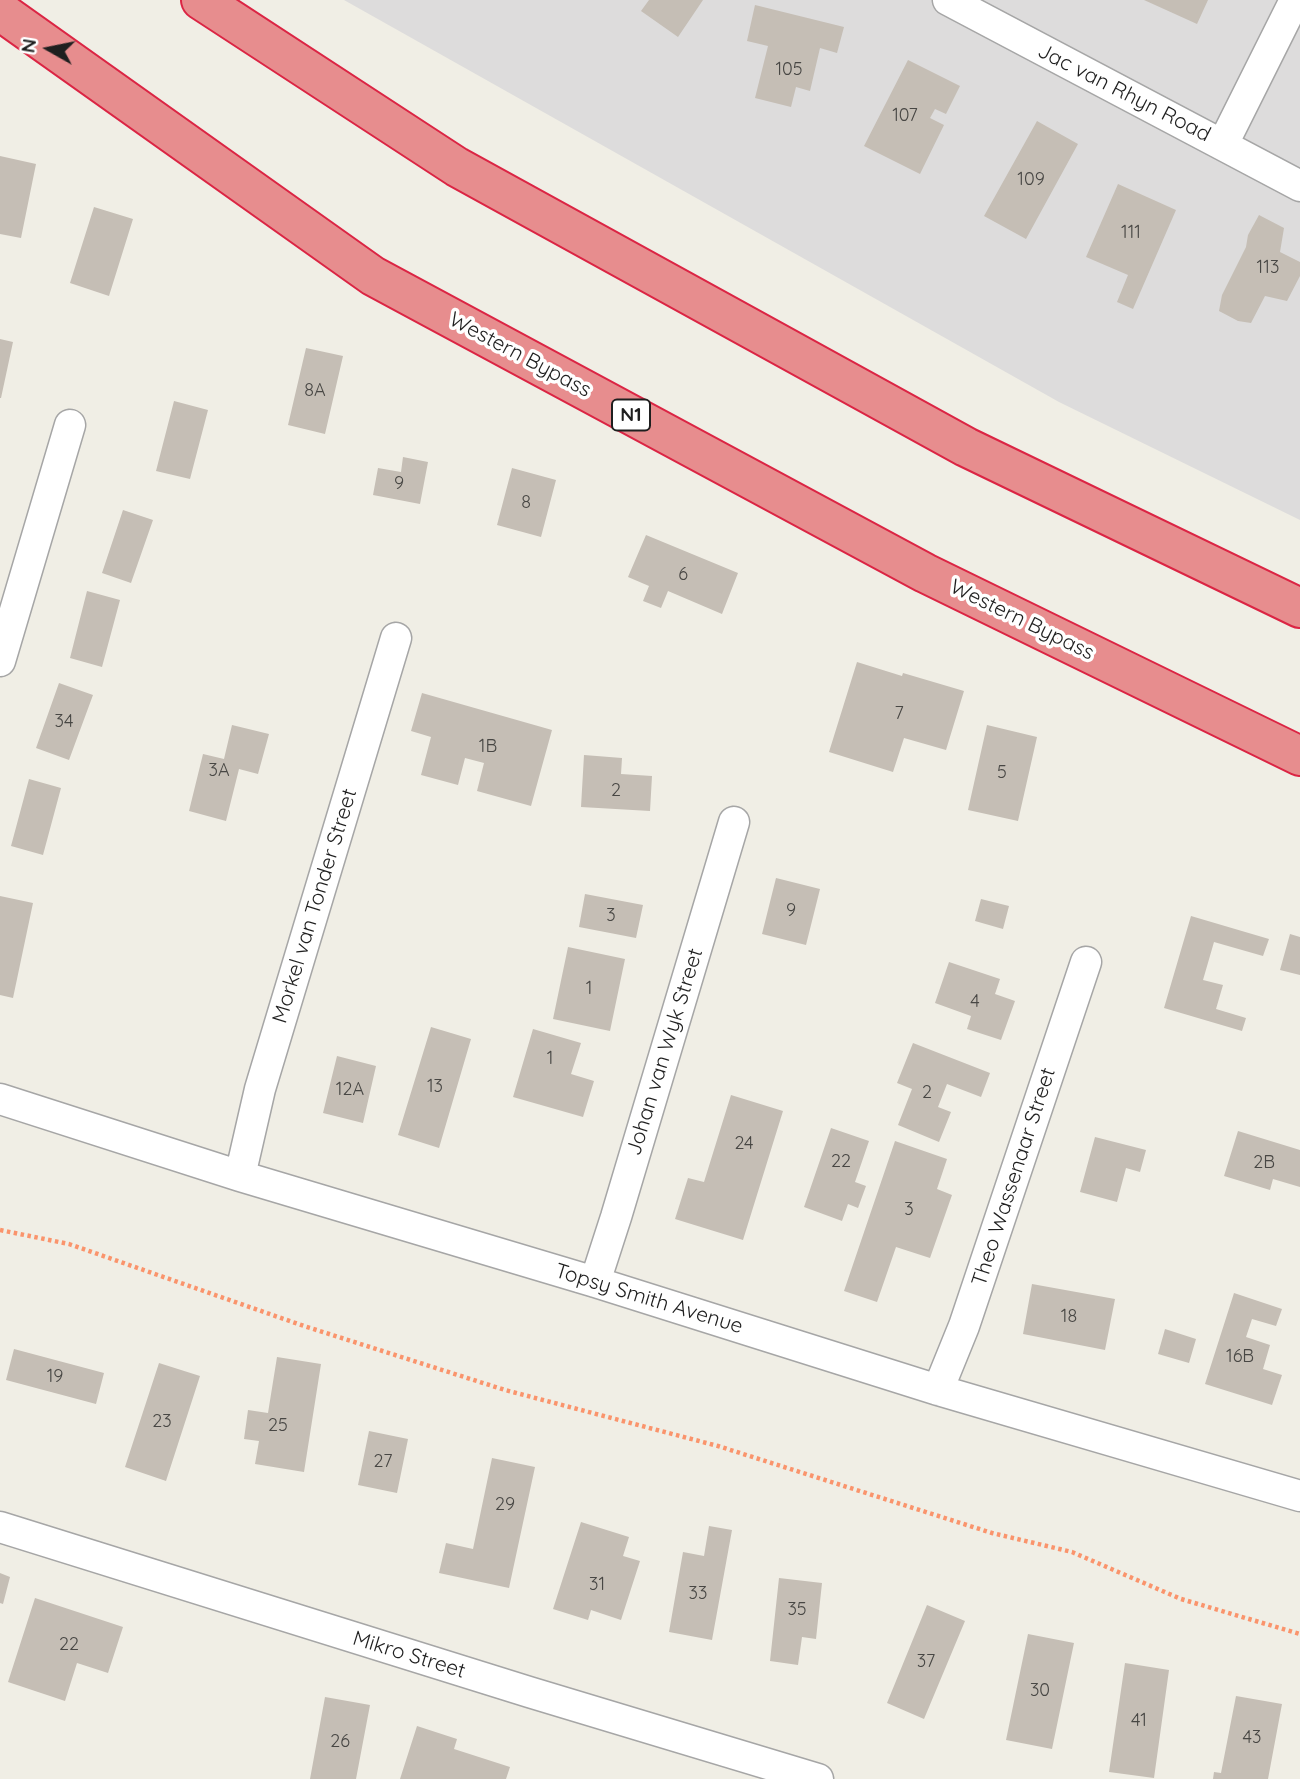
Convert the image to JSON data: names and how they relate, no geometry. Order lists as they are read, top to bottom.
{
  "streets": {
    "highway": ["Western Bypass", "N1"],
    "street": [
      "Jac van Rhyn Road",
      "Morkel van Tonder Street",
      "Johan van Wyk Street",
      "Theo Wassenaar Street",
      "Topsy Smith Avenue",
      "Mikro Street"
    ]
  },
  "crossings": [
    ["Morkel van Tonder Street", "Topsy Smith Avenue"],
    ["Johan van Wyk Street", "Topsy Smith Avenue"],
    ["Theo Wassenaar Street", "Topsy Smith Avenue"]
  ],
  "house_numbers": [
    "105",
    "107",
    "109",
    "111",
    "113",
    "8A",
    "9",
    "8",
    "6",
    "7",
    "34",
    "1B",
    "3A",
    "5",
    "2",
    "9",
    "3",
    "1",
    "4",
    "1",
    "13",
    "12A",
    "2",
    "24",
    "22",
    "2B",
    "3",
    "18",
    "16B",
    "19",
    "23",
    "25",
    "27",
    "29",
    "31",
    "33",
    "35",
    "22",
    "37",
    "30",
    "41",
    "43",
    "26"
  ],
  "north": "left"
}
